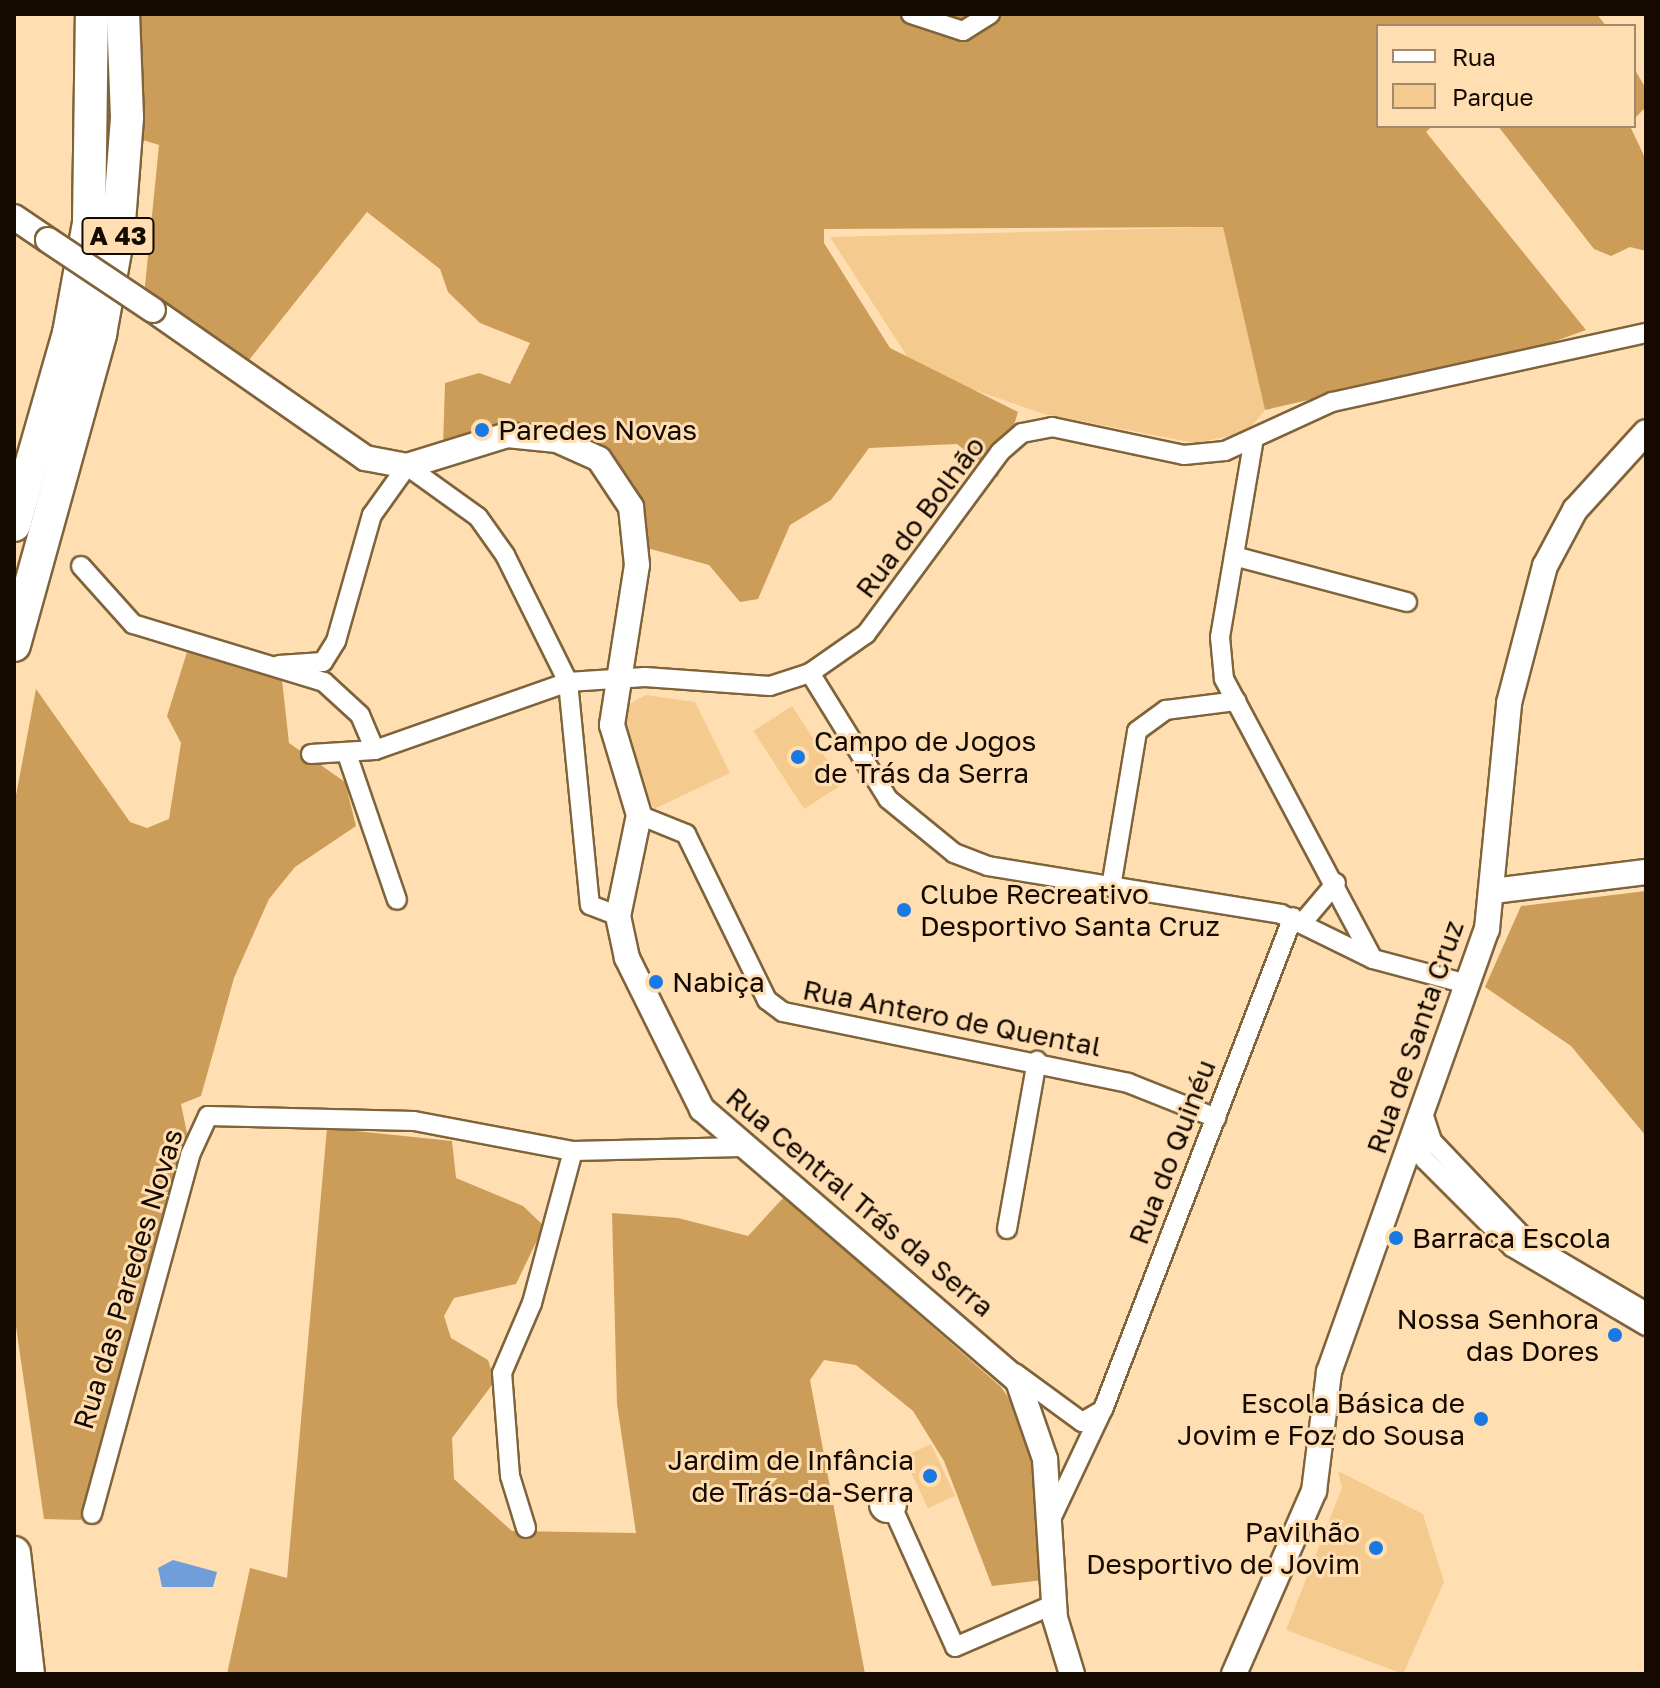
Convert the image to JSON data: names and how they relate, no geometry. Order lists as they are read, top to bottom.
{
  "streets": {
    "highway": ["A 43"],
    "main road": ["Rua de Santa Cruz", "Rua Central Trás da Serra"],
    "street": [
      "Rua do Bolhão",
      "Rua Antero de Quental",
      "Rua do Quinéu",
      "Rua das Paredes Novas"
    ]
  },
  "crossings": [
    ["Rua Antero de Quental", "Rua do Quinéu"],
    ["Rua do Quinéu", "Rua Central Trás da Serra"],
    ["Rua Central Trás da Serra", "Rua das Paredes Novas"]
  ],
  "places": [
    "Paredes Novas",
    "Campo de Jogos de Trás da Serra",
    "Clube Recreativo Desportivo Santa Cruz",
    "Nabiça",
    "Barraca Escola",
    "Nossa Senhora das Dores",
    "Escola Básica de Jovim e Foz do Sousa",
    "Jardim de Infância de Trás-da-Serra",
    "Pavilhão Desportivo de Jovim"
  ],
  "legend": ["Rua", "Parque"]
}
